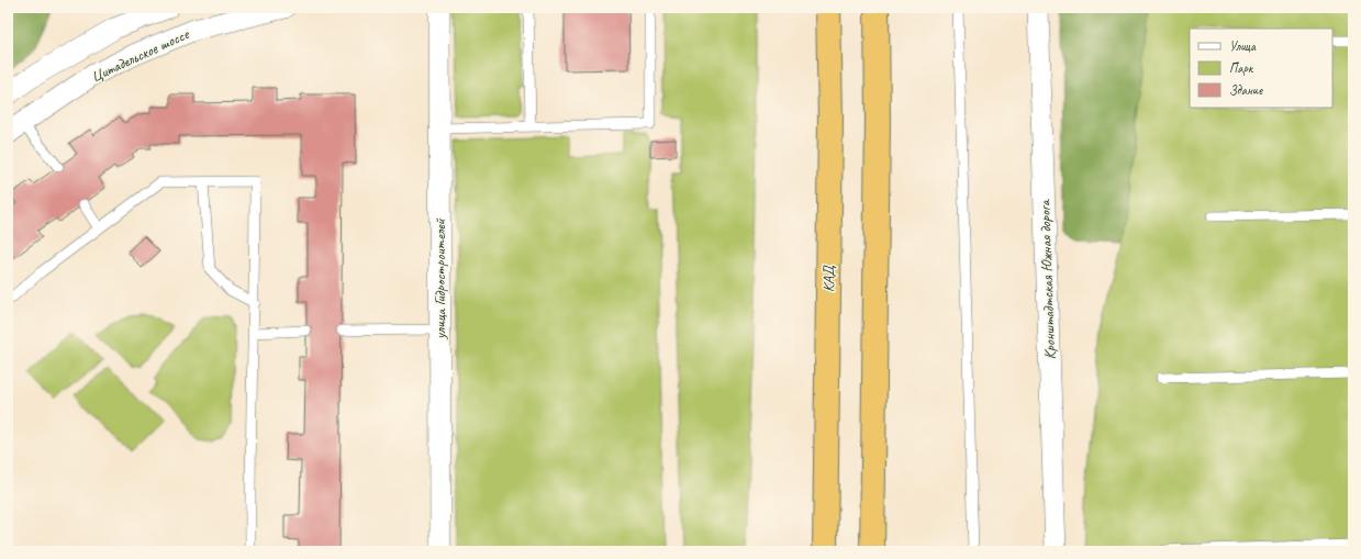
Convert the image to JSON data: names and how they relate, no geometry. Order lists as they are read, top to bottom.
{
  "streets": {
    "highway": ["КАД"],
    "street": ["Цитадельское шоссе", "улица Гидростроителей", "Кронштадтская Южная дорога"]
  },
  "legend": ["Улица", "Парк", "Здание"]
}
